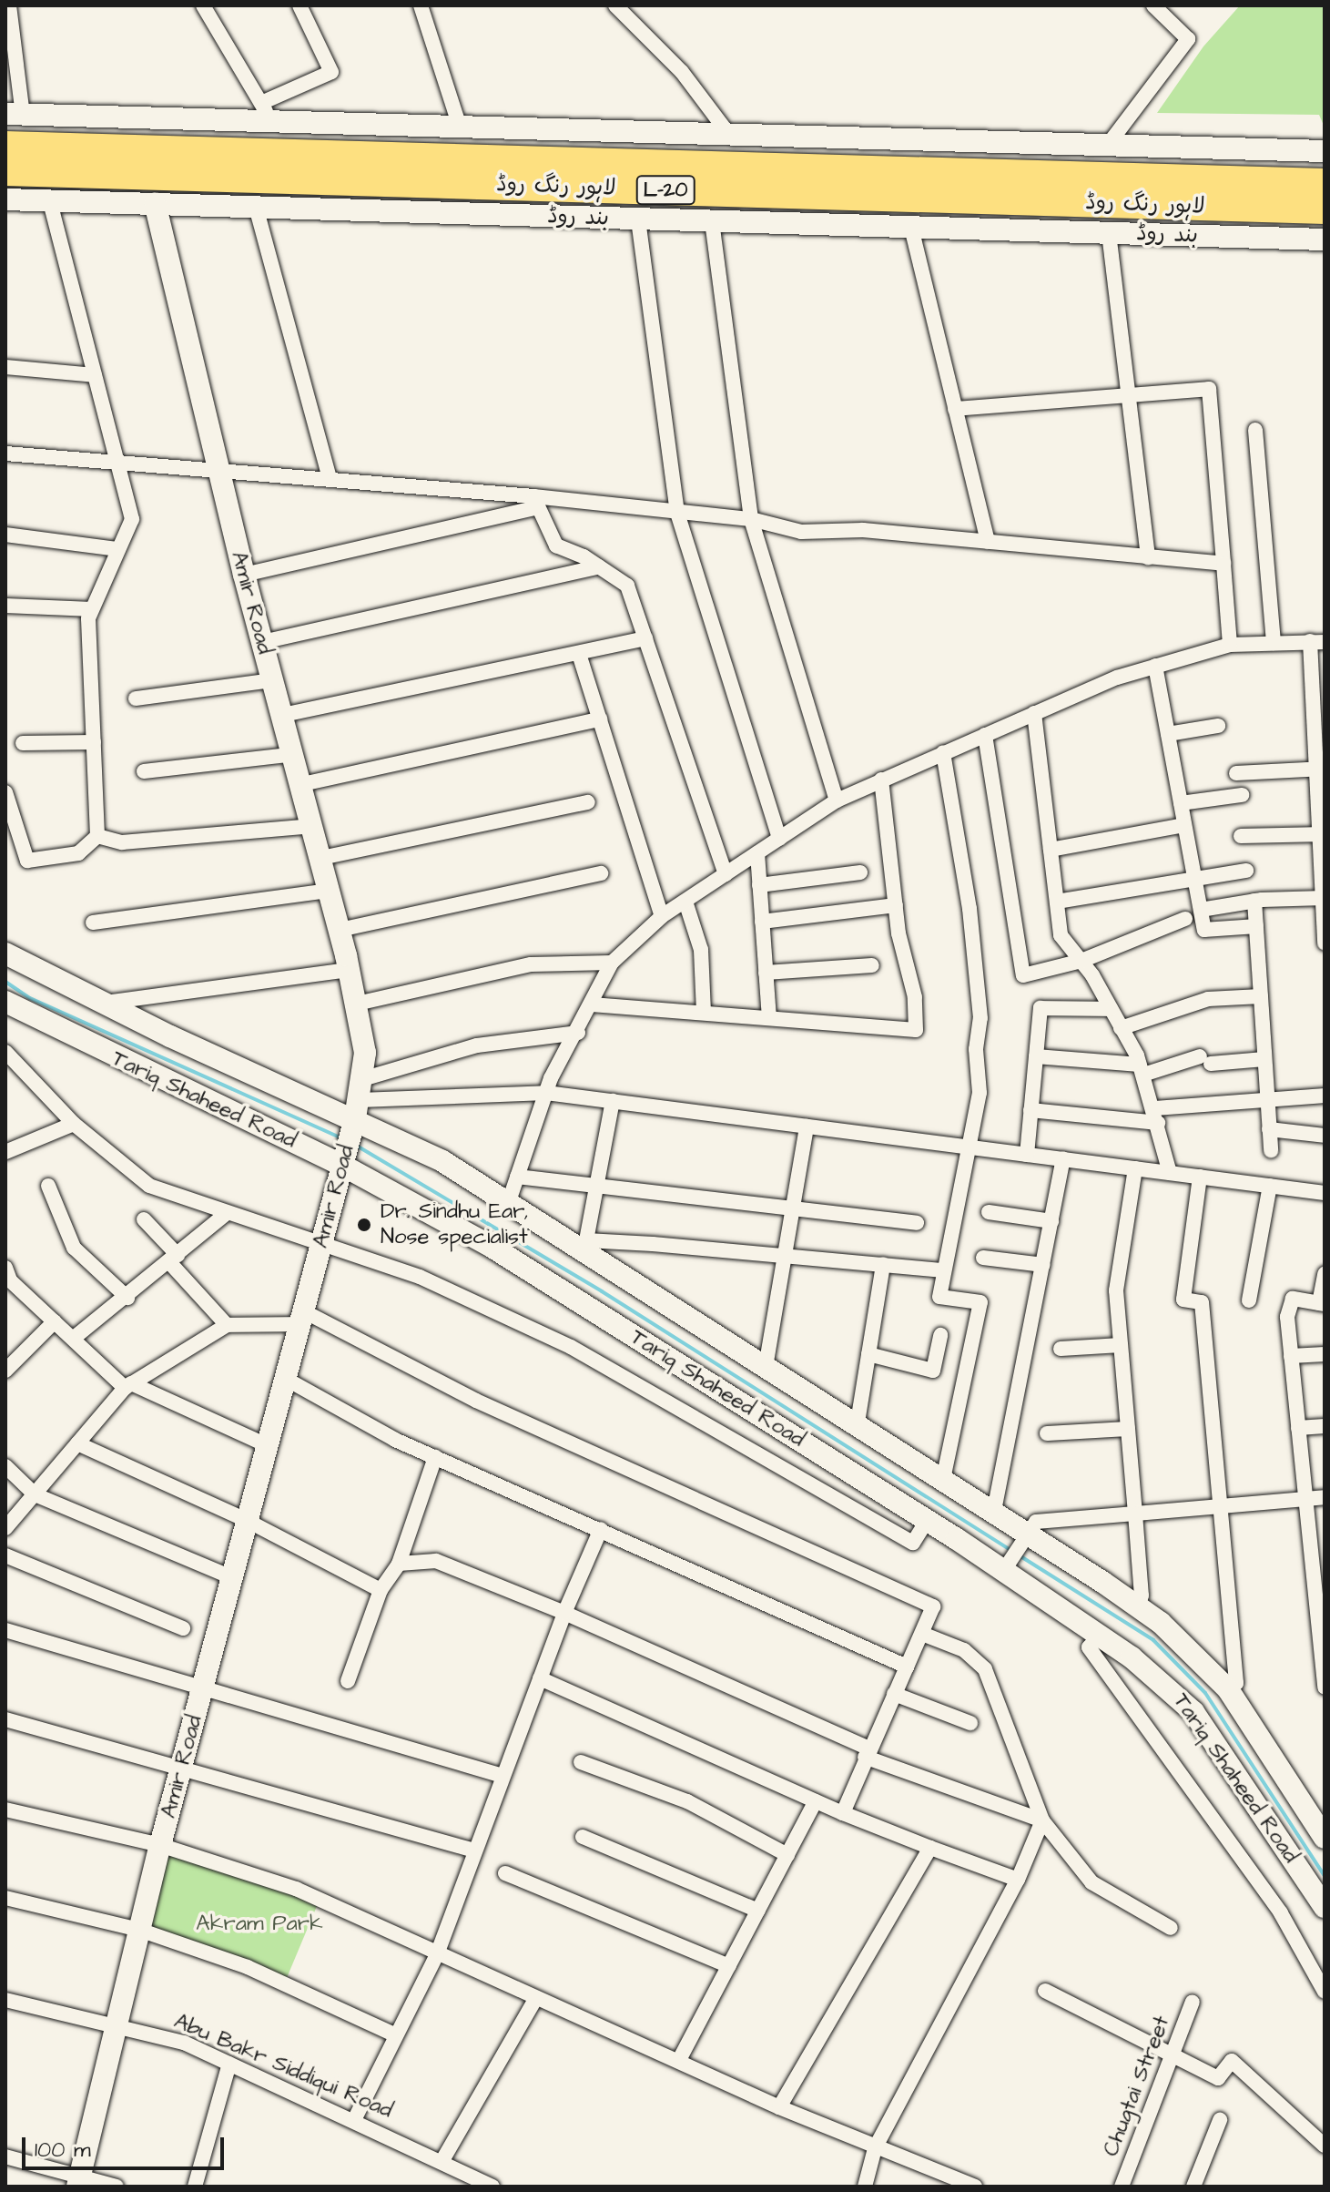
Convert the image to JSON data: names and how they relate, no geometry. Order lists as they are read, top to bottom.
{
  "streets": {
    "highway": ["لاہور رنگ روڈ", "L-20"],
    "main road": ["بند روڈ", "Amir Road", "Tariq Shaheed Road"],
    "street": ["Abu Bakr Siddiqui Road", "Chugtai Street"]
  },
  "crossings": [
    ["بند روڈ", "Amir Road"],
    ["Amir Road", "Tariq Shaheed Road"],
    ["Amir Road", "Abu Bakr Siddiqui Road"]
  ],
  "parks": ["Akram Park"],
  "places": ["Dr. Sindhu Ear, Nose specialist"],
  "scale_bar": "100 m"
}
